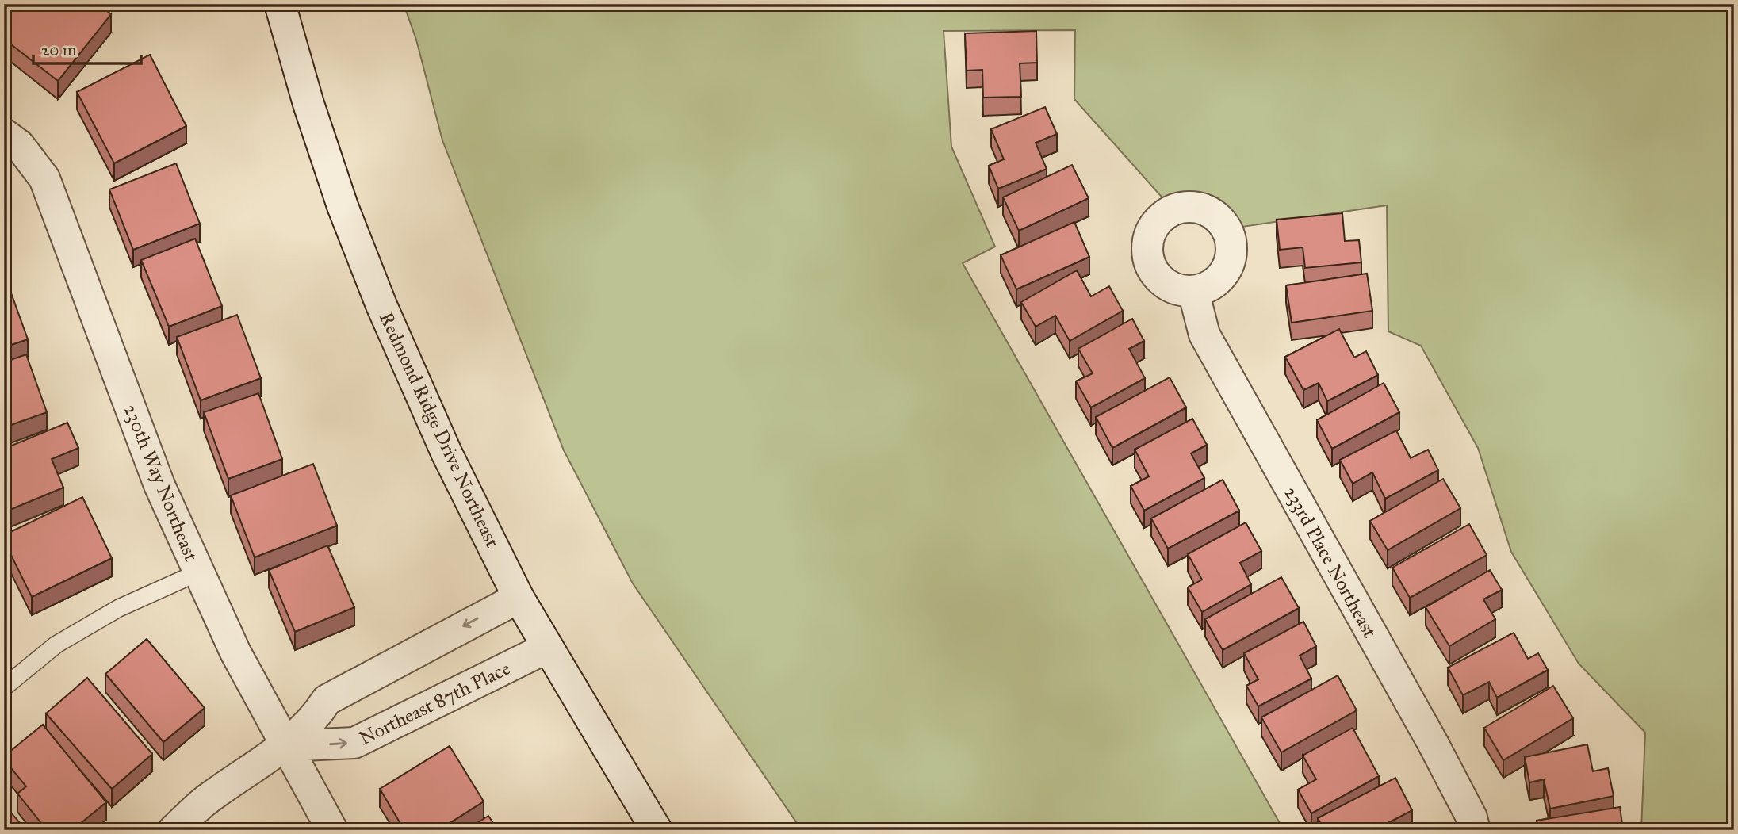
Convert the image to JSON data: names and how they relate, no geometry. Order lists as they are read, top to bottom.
{
  "streets": {
    "street": [
      "Redmond Ridge Drive Northeast",
      "230th Way Northeast",
      "233rd Place Northeast",
      "Northeast 87th Place"
    ]
  },
  "crossings": [
    ["Redmond Ridge Drive Northeast", "Northeast 87th Place"],
    ["230th Way Northeast", "Northeast 87th Place"]
  ],
  "scale_bar": "20 m"
}
